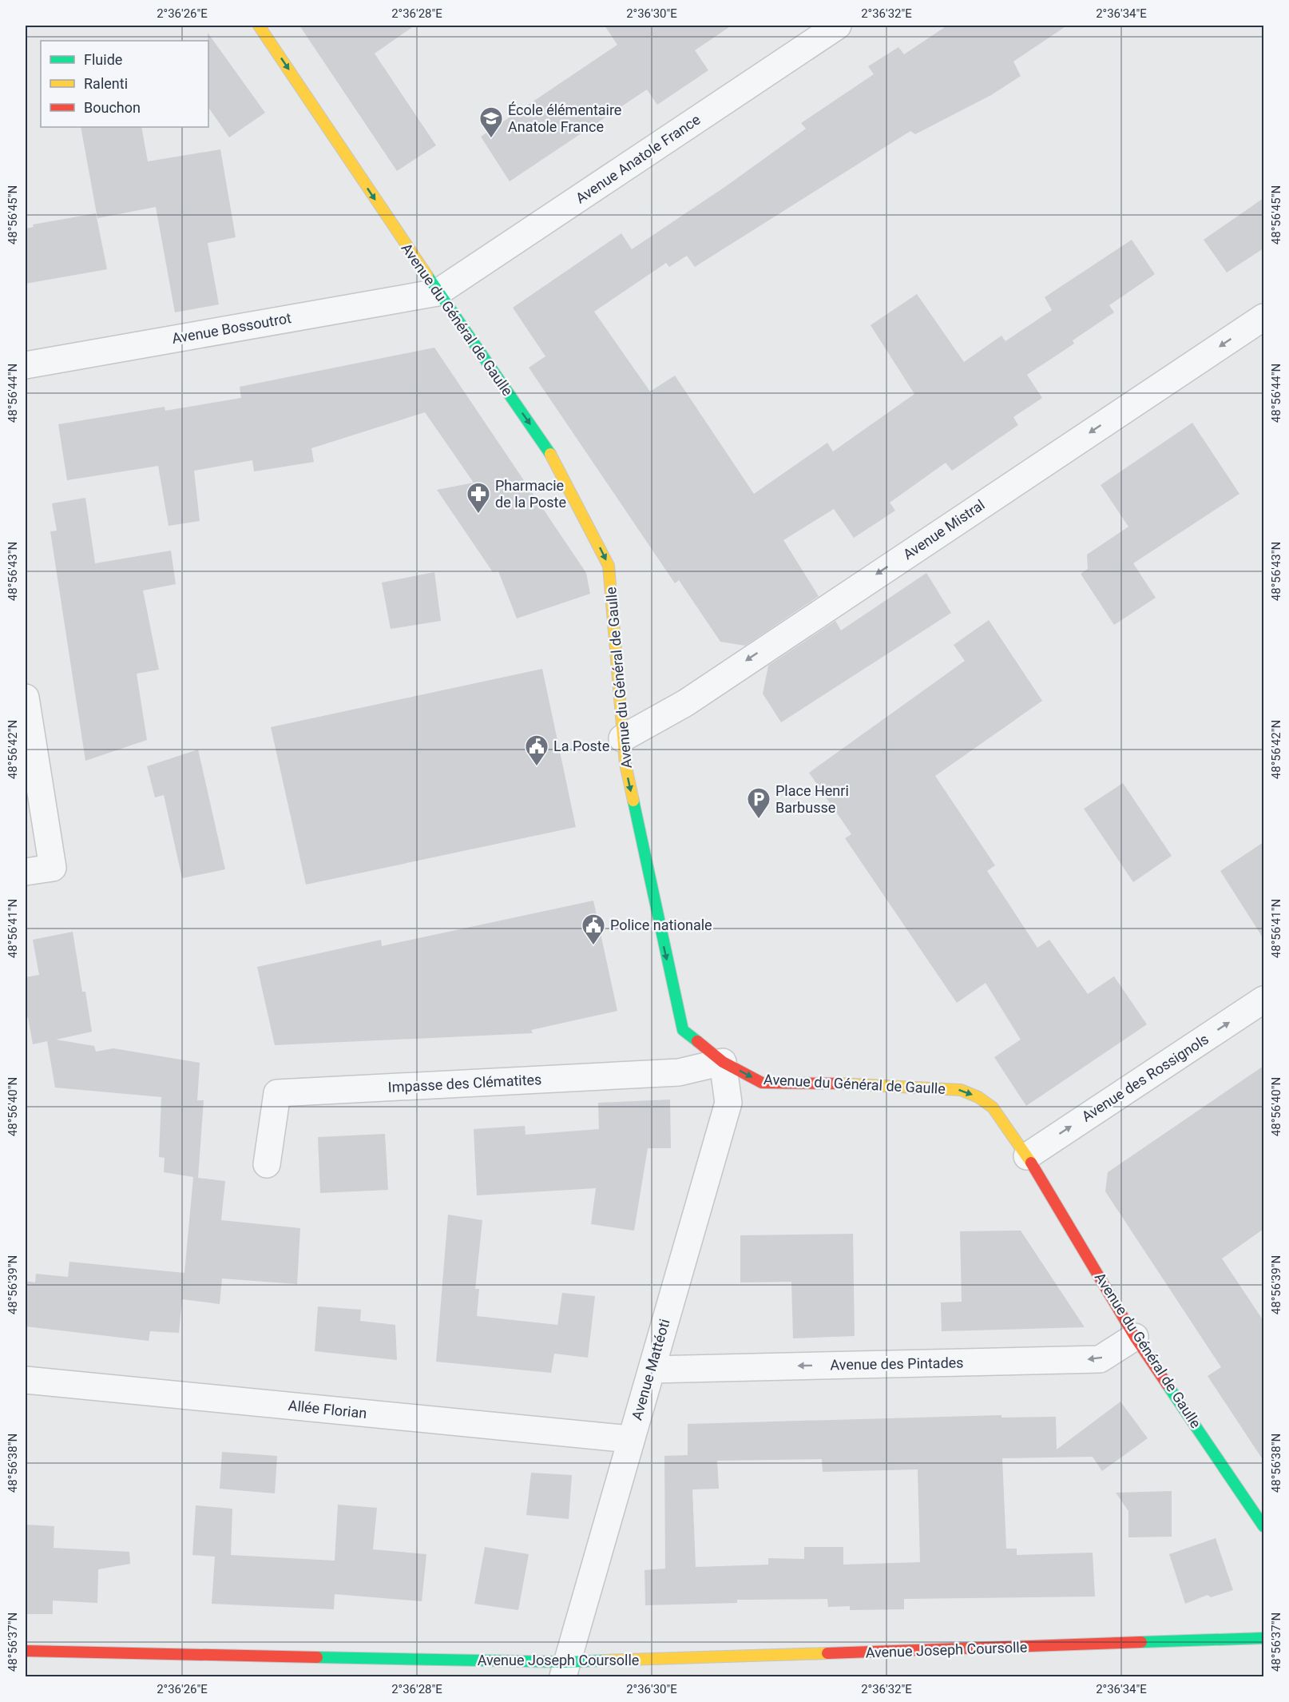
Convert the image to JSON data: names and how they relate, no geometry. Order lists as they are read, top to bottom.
{
  "streets": {
    "street": [
      "Avenue Anatole France",
      "Avenue du Général de Gaulle",
      "Avenue Bossoutrot",
      "Avenue Mistral",
      "Avenue des Rossignols",
      "Impasse des Clématites",
      "Avenue des Pintades",
      "Avenue Mattéoti",
      "Allée Florian",
      "Avenue Joseph Coursolle"
    ]
  },
  "crossings": [
    ["Avenue Anatole France", "Avenue du Général de Gaulle"],
    ["Avenue Anatole France", "Avenue Bossoutrot"],
    ["Avenue du Général de Gaulle", "Avenue Bossoutrot"],
    ["Avenue du Général de Gaulle", "Avenue Mistral"],
    ["Avenue du Général de Gaulle", "Avenue des Rossignols"],
    ["Avenue du Général de Gaulle", "Impasse des Clématites"],
    ["Avenue du Général de Gaulle", "Avenue des Pintades"],
    ["Avenue du Général de Gaulle", "Avenue Mattéoti"],
    ["Impasse des Clématites", "Avenue Mattéoti"],
    ["Avenue des Pintades", "Avenue Mattéoti"],
    ["Avenue Mattéoti", "Allée Florian"],
    ["Avenue Mattéoti", "Avenue Joseph Coursolle"]
  ],
  "one_way": [
    "Avenue du Général de Gaulle",
    "Avenue Mistral",
    "Avenue des Rossignols",
    "Avenue des Pintades"
  ],
  "places": {
    "school or university": ["École élémentaire Anatole France"],
    "pharmacy": ["Pharmacie de la Poste"],
    "public building": ["La Poste", "Police nationale"],
    "parking": ["Place Henri Barbusse"]
  },
  "legend": ["Fluide", "Ralenti", "Bouchon"],
  "coordinates": [
    "2°36'26\"E",
    "2°36'28\"E",
    "2°36'30\"E",
    "2°36'32\"E",
    "2°36'34\"E",
    "48°56'45\"N",
    "48°56'44\"N",
    "48°56'43\"N",
    "48°56'42\"N",
    "48°56'41\"N",
    "48°56'40\"N",
    "48°56'39\"N",
    "48°56'38\"N",
    "48°56'37\"N"
  ]
}
